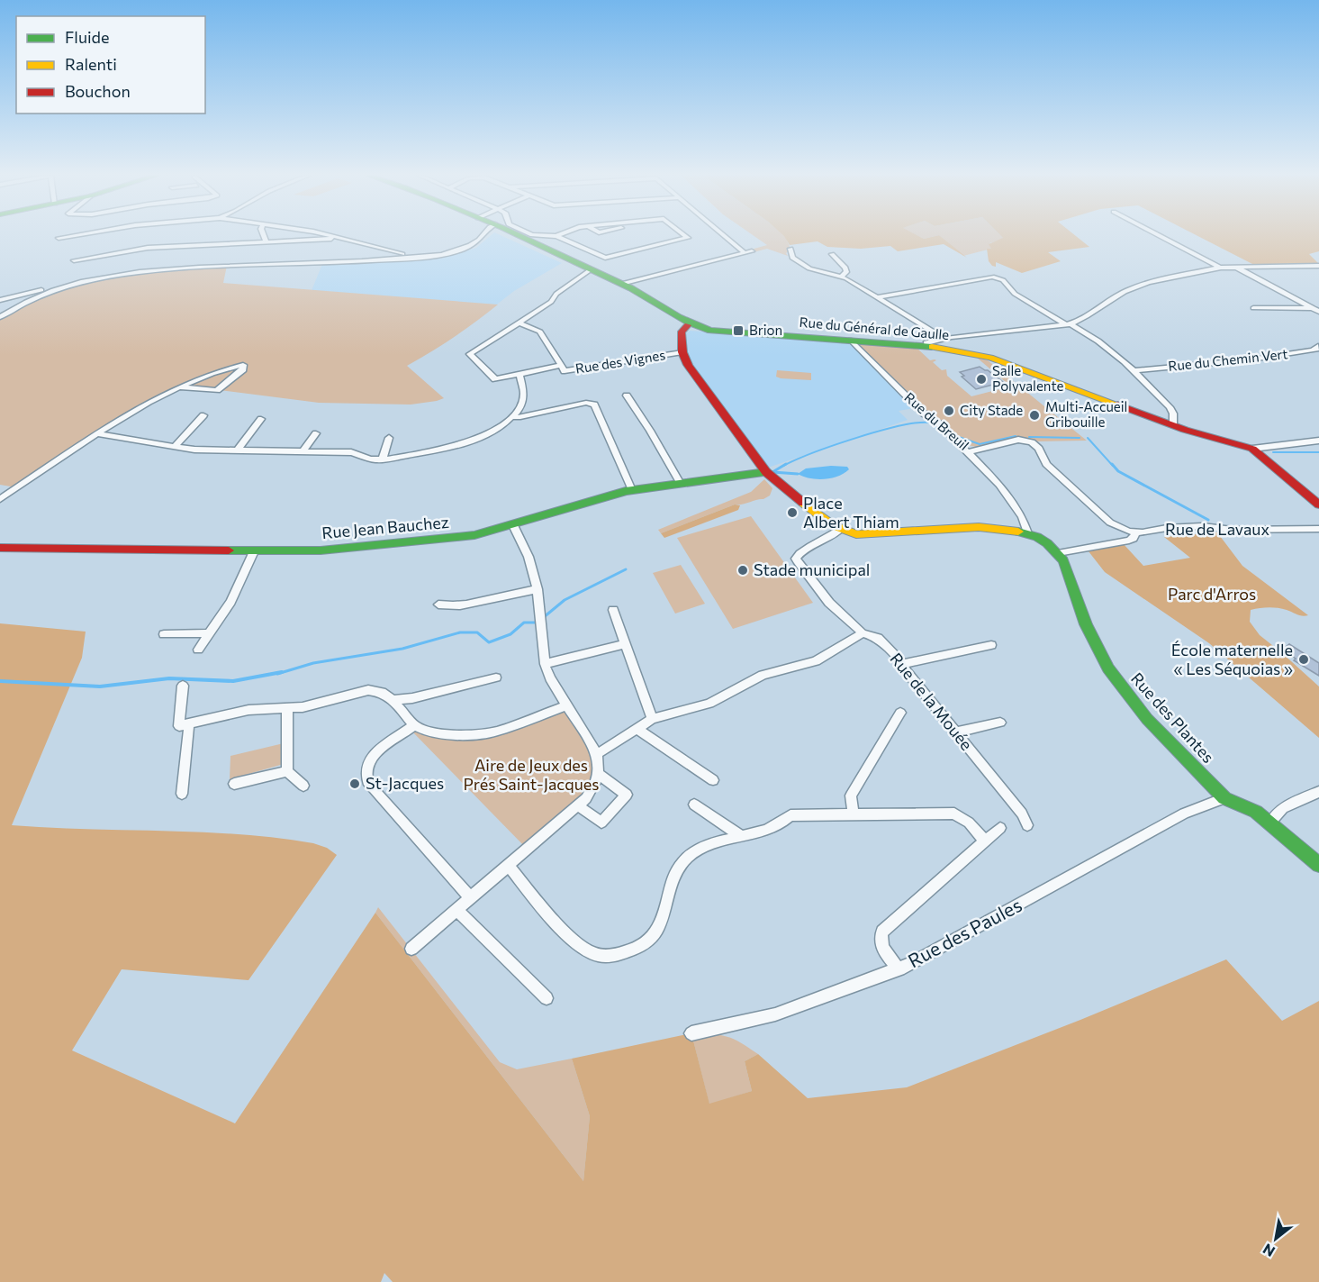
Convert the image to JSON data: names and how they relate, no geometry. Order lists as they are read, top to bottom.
{
  "streets": {
    "street": [
      "Rue du Général de Gaulle",
      "Rue du Chemin Vert",
      "Rue des Vignes",
      "Rue du Breuil",
      "Rue Jean Bauchez",
      "Rue de Lavaux",
      "Rue de la Mouée",
      "Rue des Plantes",
      "Rue des Paules"
    ]
  },
  "crossings": [
    ["Rue du Général de Gaulle", "Rue du Breuil"],
    ["Rue du Breuil", "Rue de Lavaux"],
    ["Rue de Lavaux", "Rue des Plantes"],
    ["Rue des Plantes", "Rue des Paules"]
  ],
  "parks": ["Parc d'Arros", "Aire de Jeux des Prés Saint-Jacques"],
  "places": {
    "transit": ["Brion"],
    "other": [
      "Salle Polyvalente",
      "City Stade",
      "Multi-Accueil Gribouille",
      "Place Albert Thiam",
      "Stade municipal",
      "École maternelle « Les Séquoias »",
      "St-Jacques"
    ]
  },
  "legend": ["Fluide", "Ralenti", "Bouchon"],
  "north": "bottom left"
}
